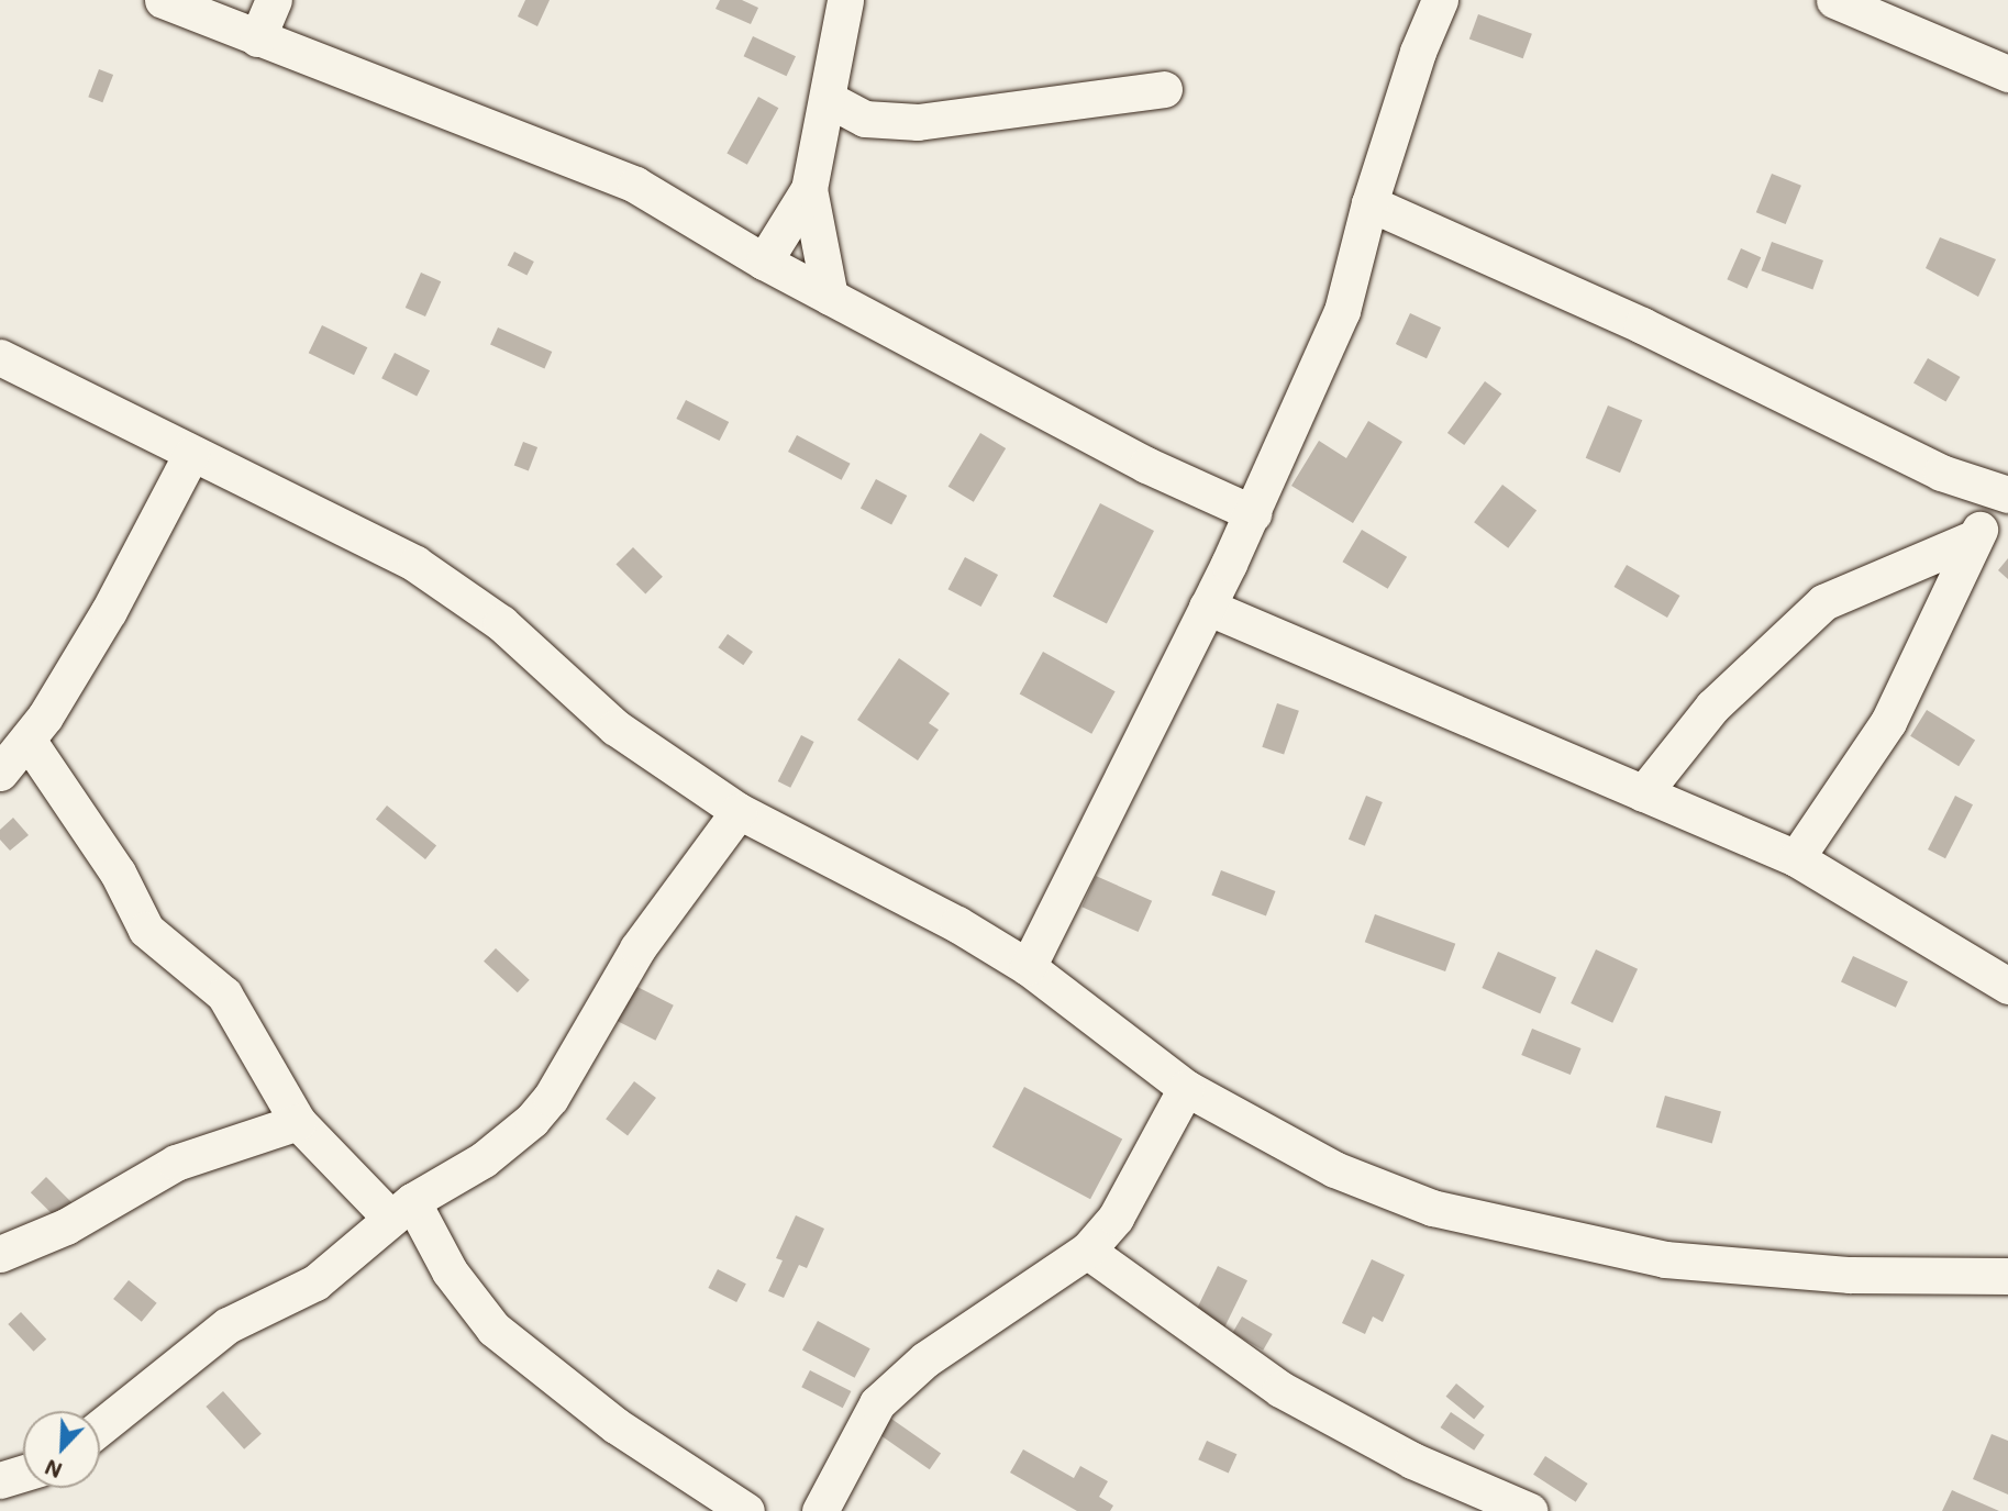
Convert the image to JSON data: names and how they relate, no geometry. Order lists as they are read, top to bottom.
{
  "north": "bottom left"
}
